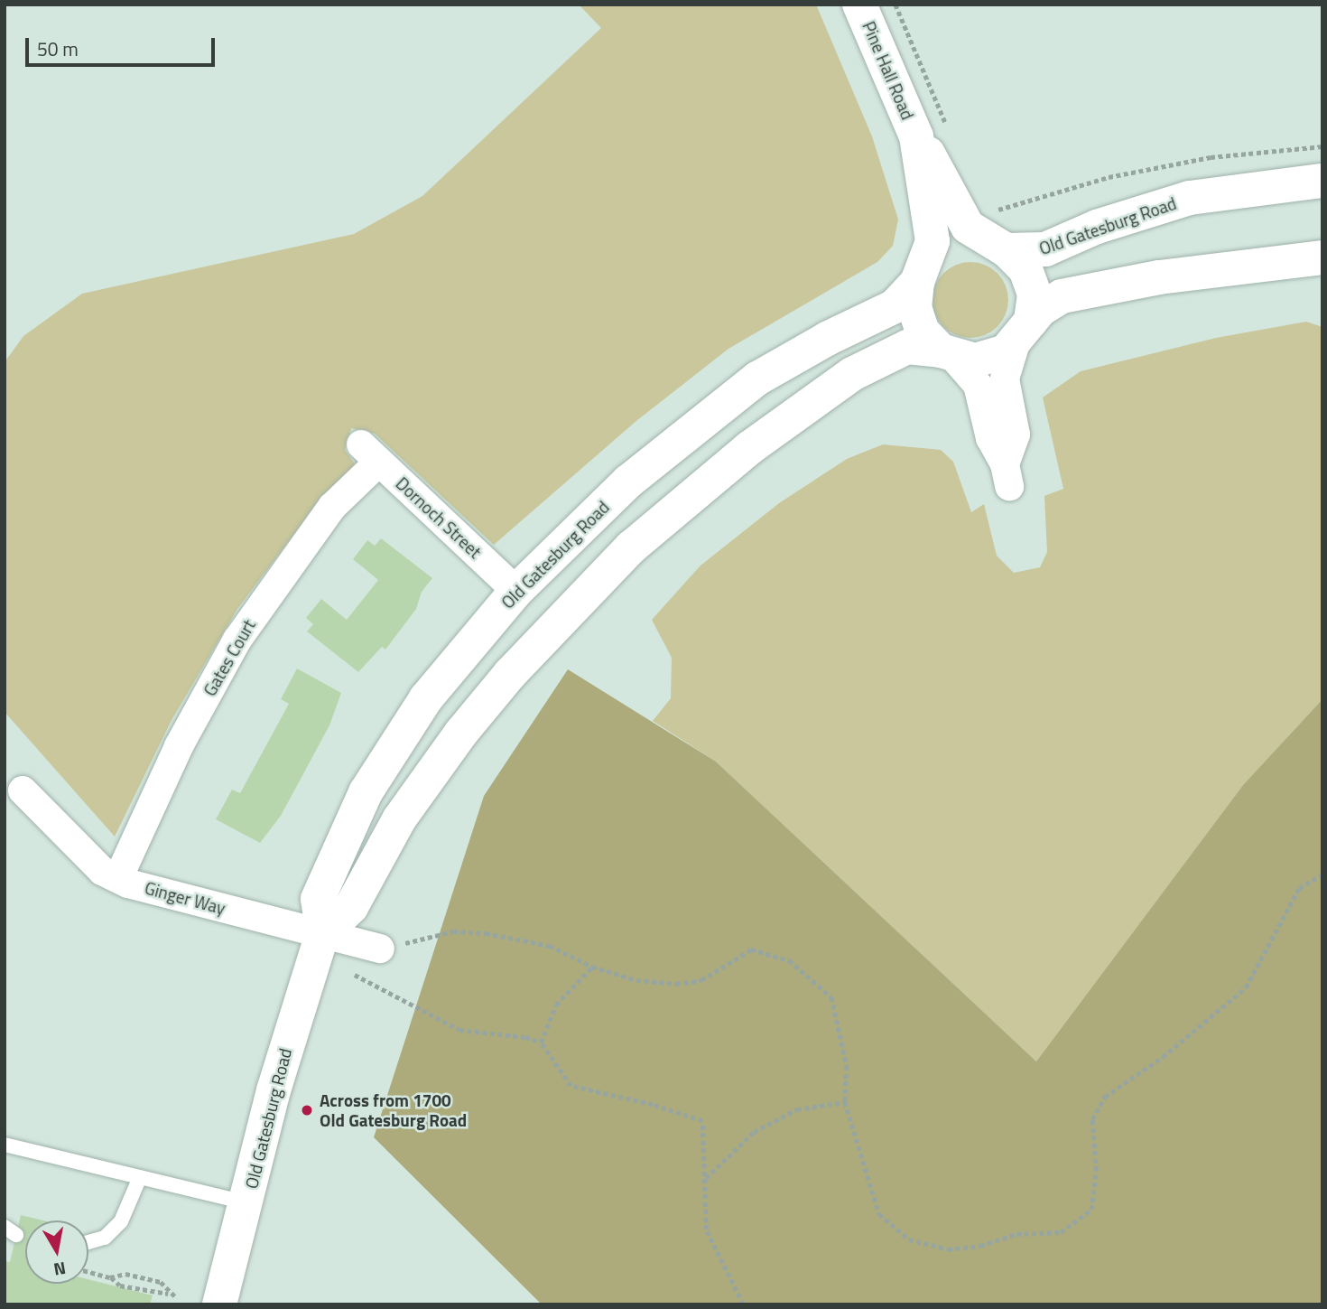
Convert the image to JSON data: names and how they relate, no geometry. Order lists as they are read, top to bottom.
{
  "streets": {
    "street": [
      "Pine Hall Road",
      "Old Gatesburg Road",
      "Dornoch Street",
      "Gates Court",
      "Ginger Way"
    ]
  },
  "crossings": [
    ["Pine Hall Road", "Old Gatesburg Road"],
    ["Old Gatesburg Road", "Dornoch Street"],
    ["Old Gatesburg Road", "Ginger Way"],
    ["Dornoch Street", "Gates Court"],
    ["Gates Court", "Ginger Way"]
  ],
  "places": ["Across from 1700 Old Gatesburg Road"],
  "scale_bar": "50 m",
  "north": "bottom"
}
